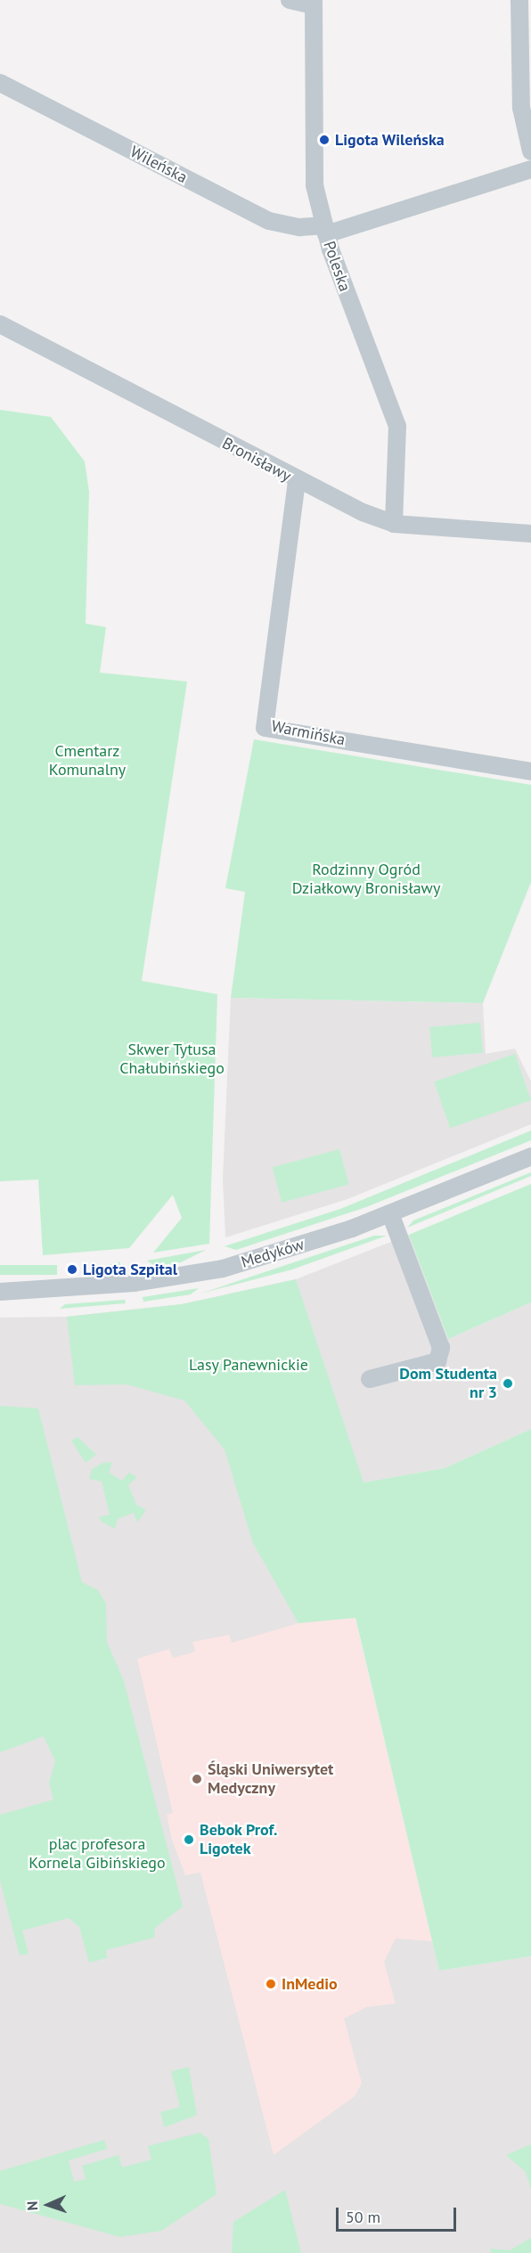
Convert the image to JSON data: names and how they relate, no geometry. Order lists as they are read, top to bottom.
{
  "streets": {
    "street": [
      "Wileńska",
      "Poleska",
      "Bronisławy",
      "Warmińska",
      "Medyków"
    ]
  },
  "crossings": [
    ["Wileńska", "Poleska"],
    ["Poleska", "Bronisławy"],
    ["Bronisławy", "Warmińska"]
  ],
  "parks": [
    "Cmentarz Komunalny",
    "Rodzinny Ogród Działkowy Bronisławy",
    "Skwer Tytusa Chałubińskiego",
    "Lasy Panewnickie",
    "plac profesora Kornela Gibińskiego"
  ],
  "places": [
    "Ligota Wileńska",
    "Ligota Szpital",
    "Dom Studenta nr 3",
    "Śląski Uniwersytet Medyczny",
    "Bebok Prof. Ligotek",
    "InMedio"
  ],
  "scale_bar": "50 m",
  "north": "left"
}
